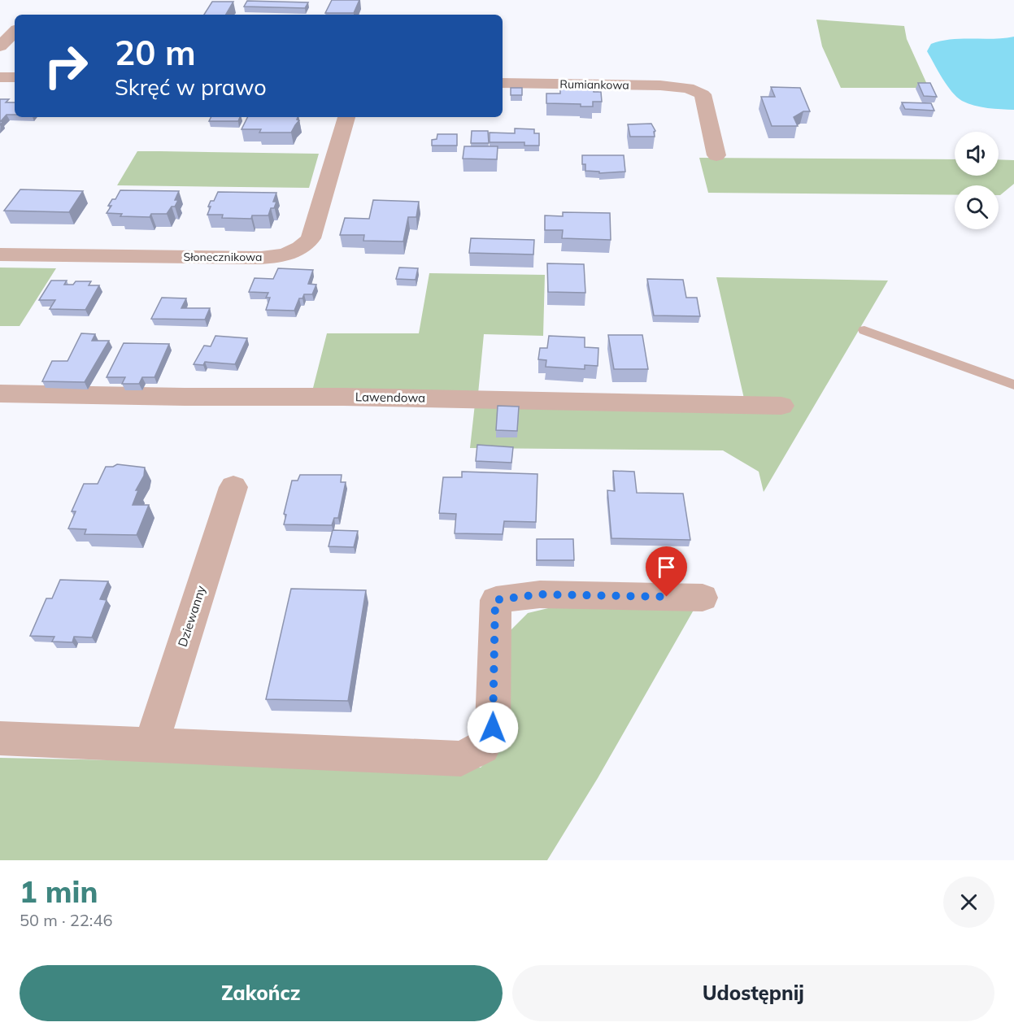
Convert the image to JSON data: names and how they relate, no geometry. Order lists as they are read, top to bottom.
{
  "streets": {
    "street": [
      "Rumiankowa",
      "Słonecznikowa",
      "Lawendowa",
      "Dziewanny"
    ]
  },
  "page": {
    "turn": ["20 m", "Skręć w prawo"],
    "heading": ["1 min", "50 m · 22:46"],
    "buttons": ["Zakończ", "Udostępnij"]
  }
}
